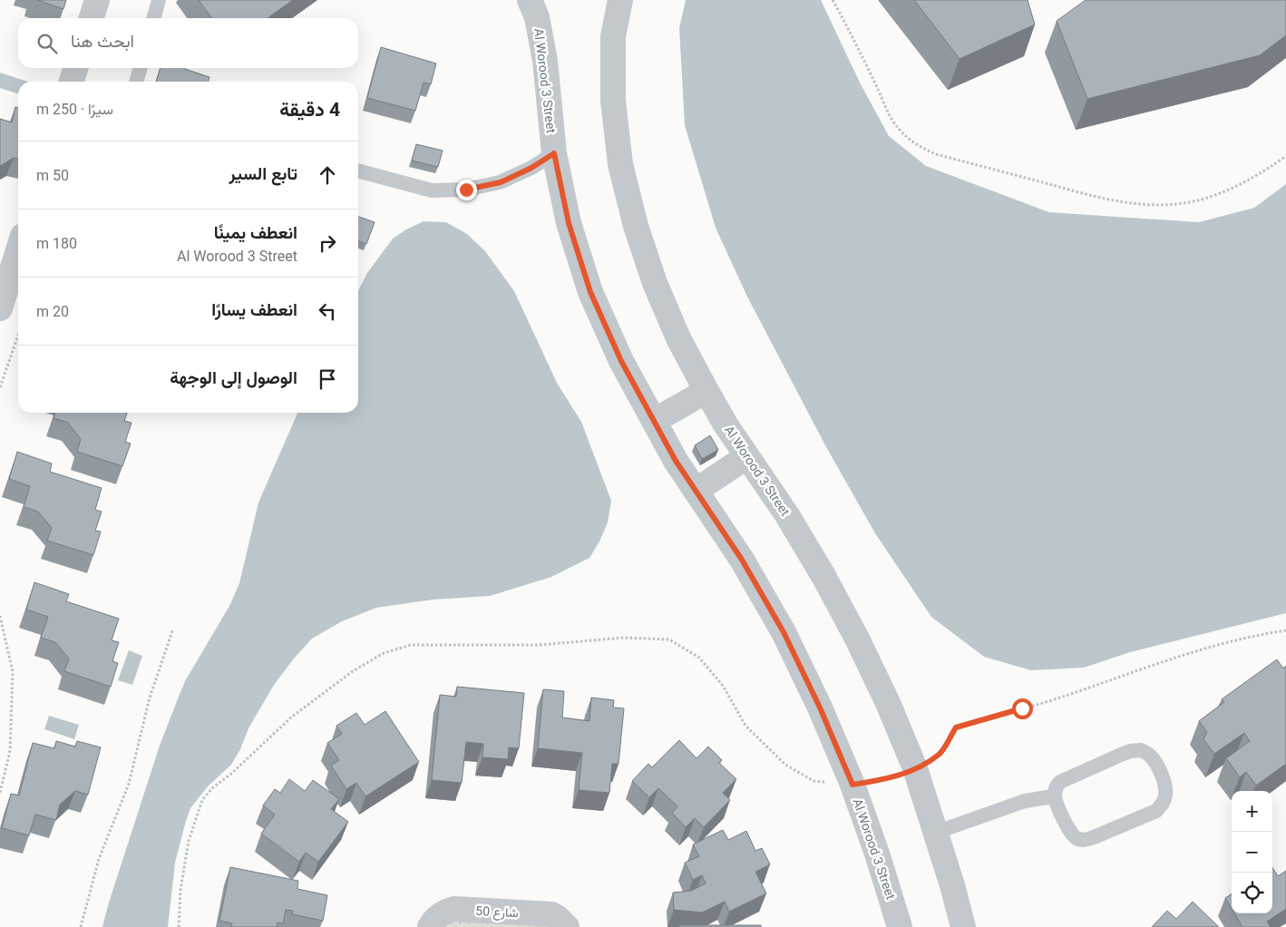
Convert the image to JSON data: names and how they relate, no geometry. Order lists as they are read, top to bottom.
{
  "streets": {
    "street": ["Al Worood 3 Street", "شارع 50"]
  },
  "page": {
    "search": "ابحث هنا",
    "heading": ["4 دقيقة", "سيرًا · 250 m"],
    "list": [
      ["تابع السير", "50 m"],
      ["انعطف يمينًا", "Al Worood 3 Street", "180 m"],
      ["انعطف يسارًا", "20 m"],
      "الوصول إلى الوجهة"
    ],
    "map_buttons": ["+", "−"]
  }
}
